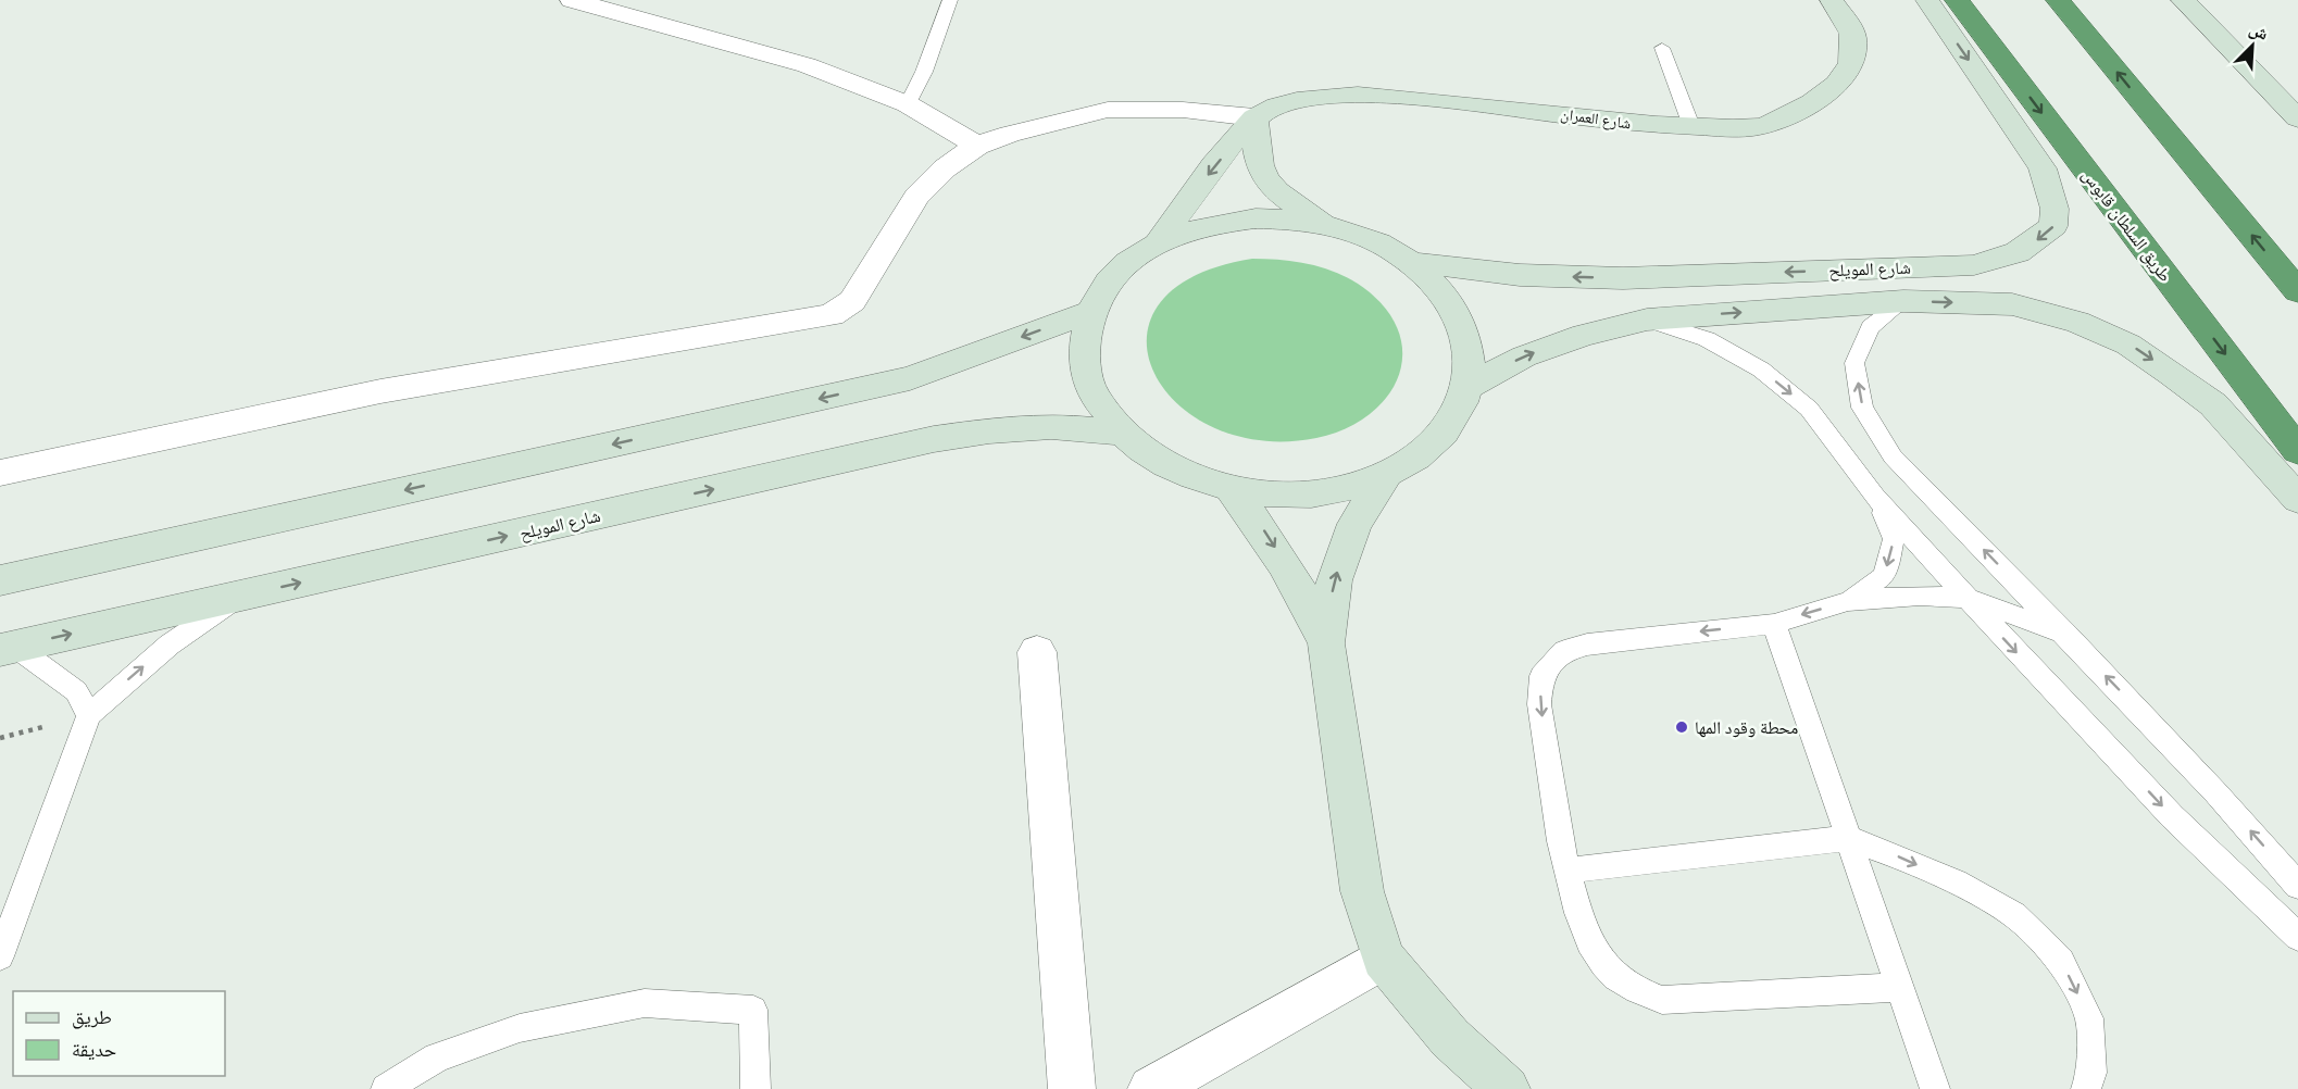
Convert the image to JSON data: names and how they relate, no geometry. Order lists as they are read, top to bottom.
{
  "streets": {
    "highway": ["طريق السلطان قابوس"],
    "main road": ["شارع العمران", "شارع المويلح"]
  },
  "places": ["محطة وقود المها"],
  "legend": ["طريق", "حديقة"],
  "north": "top right"
}
